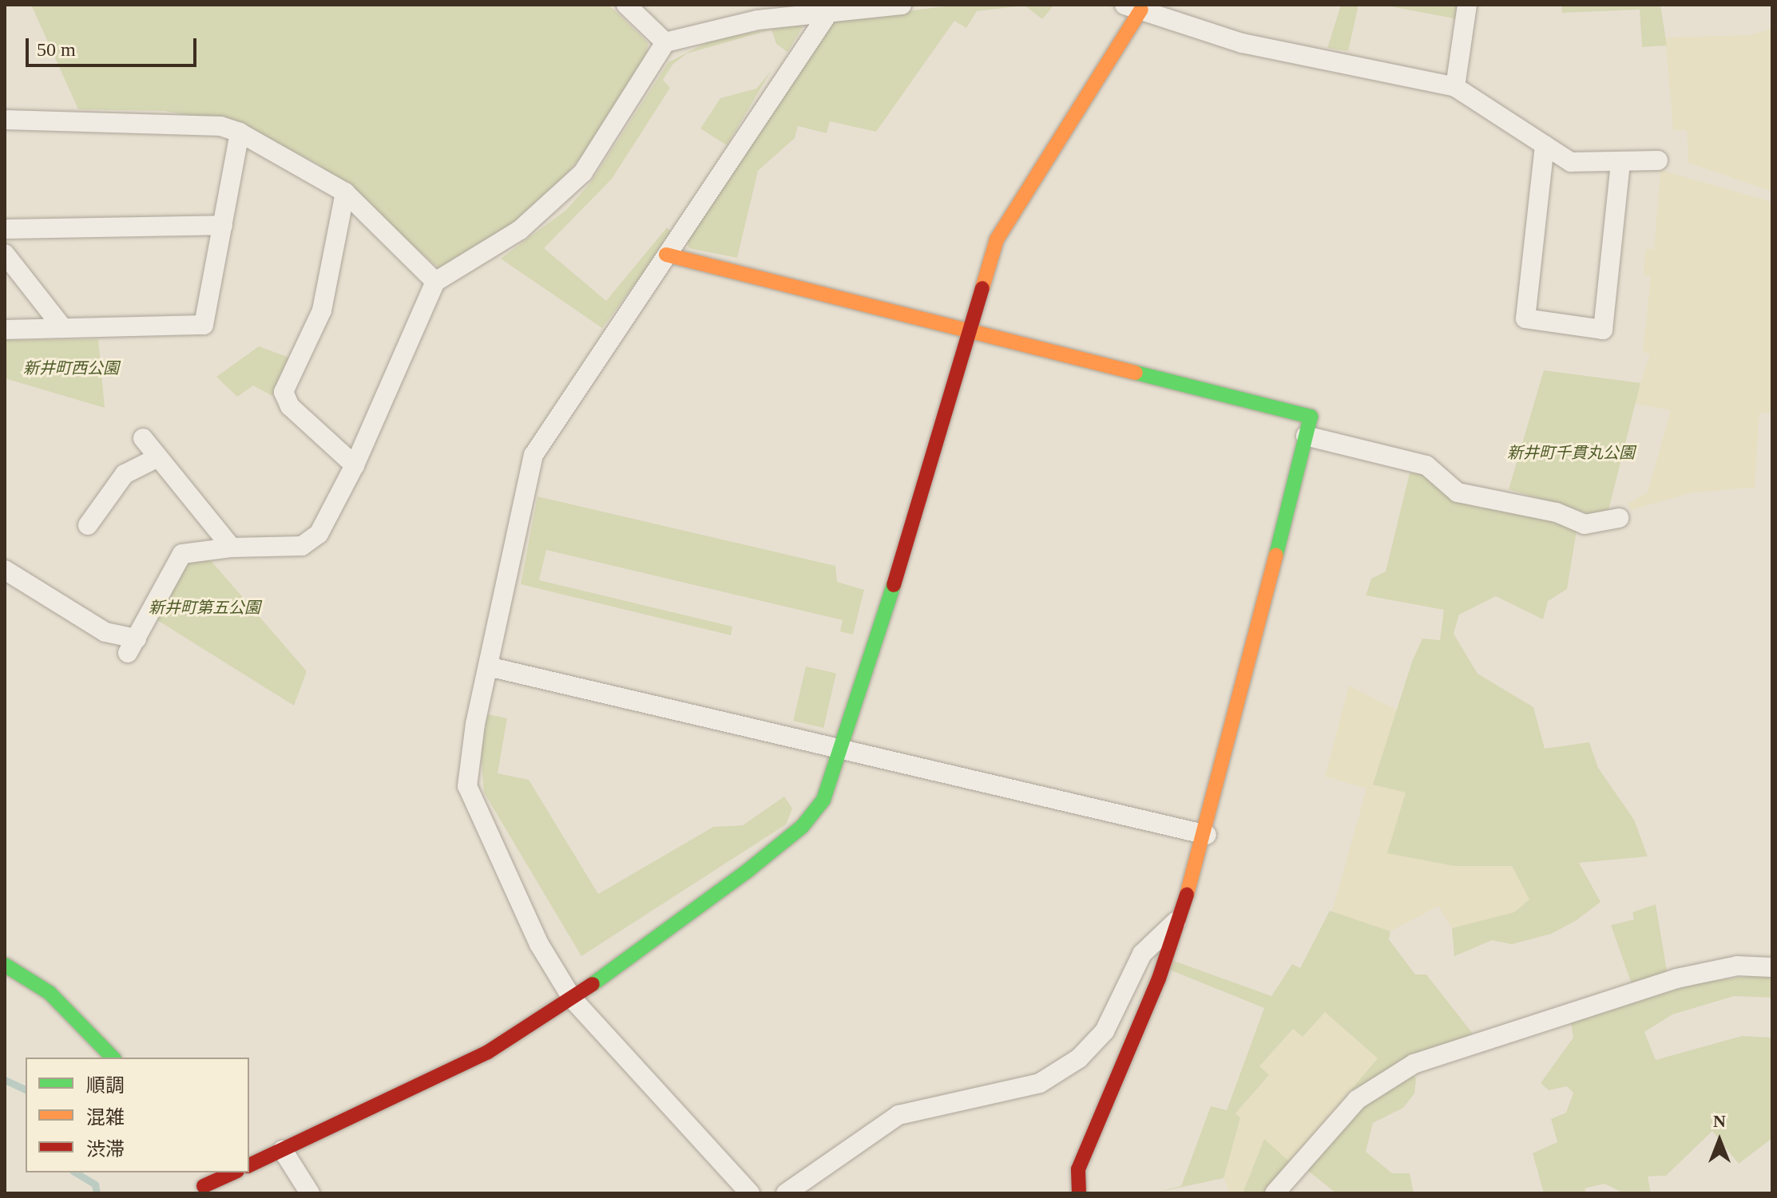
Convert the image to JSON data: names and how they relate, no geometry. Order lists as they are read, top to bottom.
{
  "parks": ["新井町西公園", "新井町千貫丸公園", "新井町第五公園"],
  "legend": ["順調", "混雑", "渋滞"],
  "scale_bar": "50 m",
  "north": "top"
}
